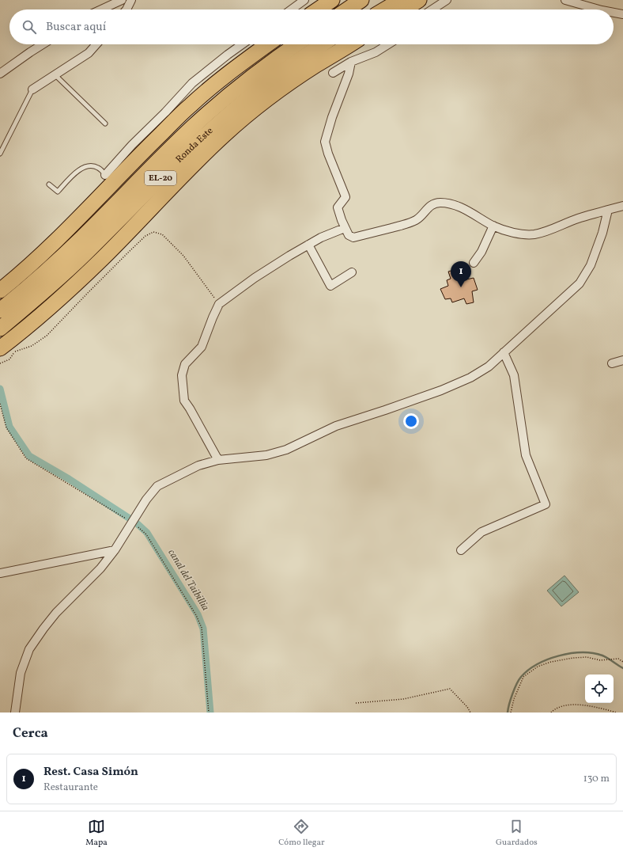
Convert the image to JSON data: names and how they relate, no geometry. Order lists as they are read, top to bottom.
{
  "streets": {
    "highway": ["Ronda Este", "EL-20"]
  },
  "crossings": [
    ["Ronda Este", "EL-20"]
  ],
  "water": ["canal del Taibillia"],
  "page": {
    "search": "Buscar aquí",
    "pins": "1",
    "heading": "Cerca",
    "list": [
      {
        "mark": "1",
        "name": "Rest. Casa Simón",
        "note": "Restaurante",
        "value": "130 m"
      }
    ],
    "nav": ["Mapa", "Cómo llegar", "Guardados"]
  }
}
